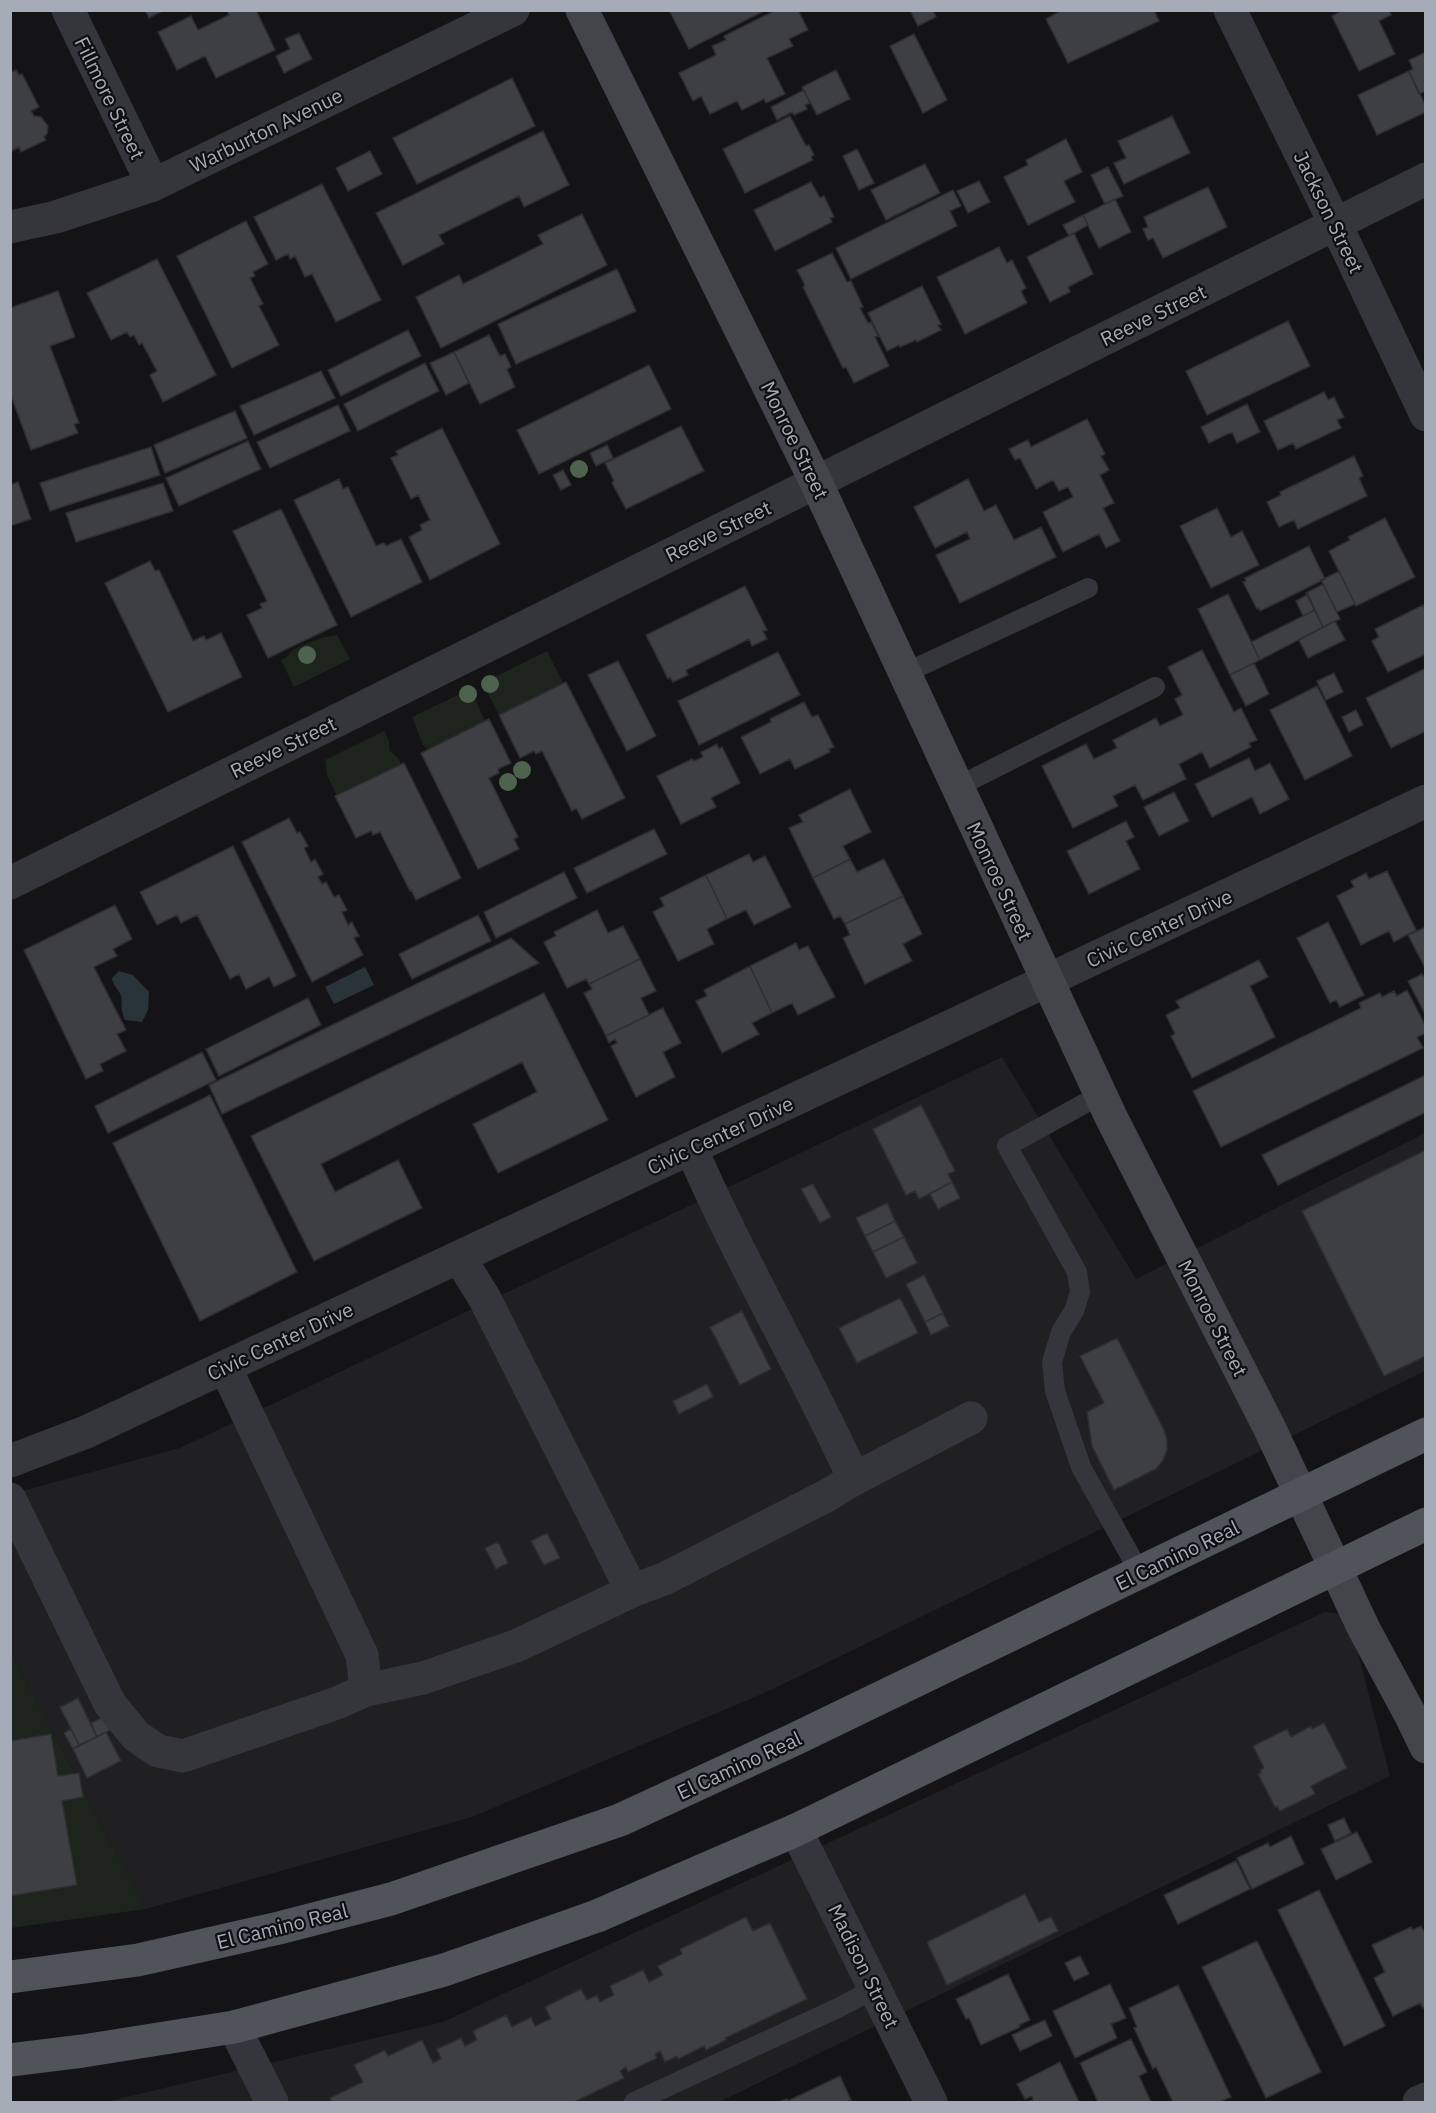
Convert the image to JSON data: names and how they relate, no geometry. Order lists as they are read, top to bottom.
{
  "streets": {
    "main road": ["Monroe Street", "El Camino Real"],
    "street": [
      "Fillmore Street",
      "Warburton Avenue",
      "Jackson Street",
      "Reeve Street",
      "Civic Center Drive",
      "Madison Street"
    ]
  },
  "crossings": [
    ["Fillmore Street", "Warburton Avenue"],
    ["Jackson Street", "Reeve Street"],
    ["Reeve Street", "Monroe Street"],
    ["Monroe Street", "Civic Center Drive"],
    ["Monroe Street", "El Camino Real"]
  ]
}
